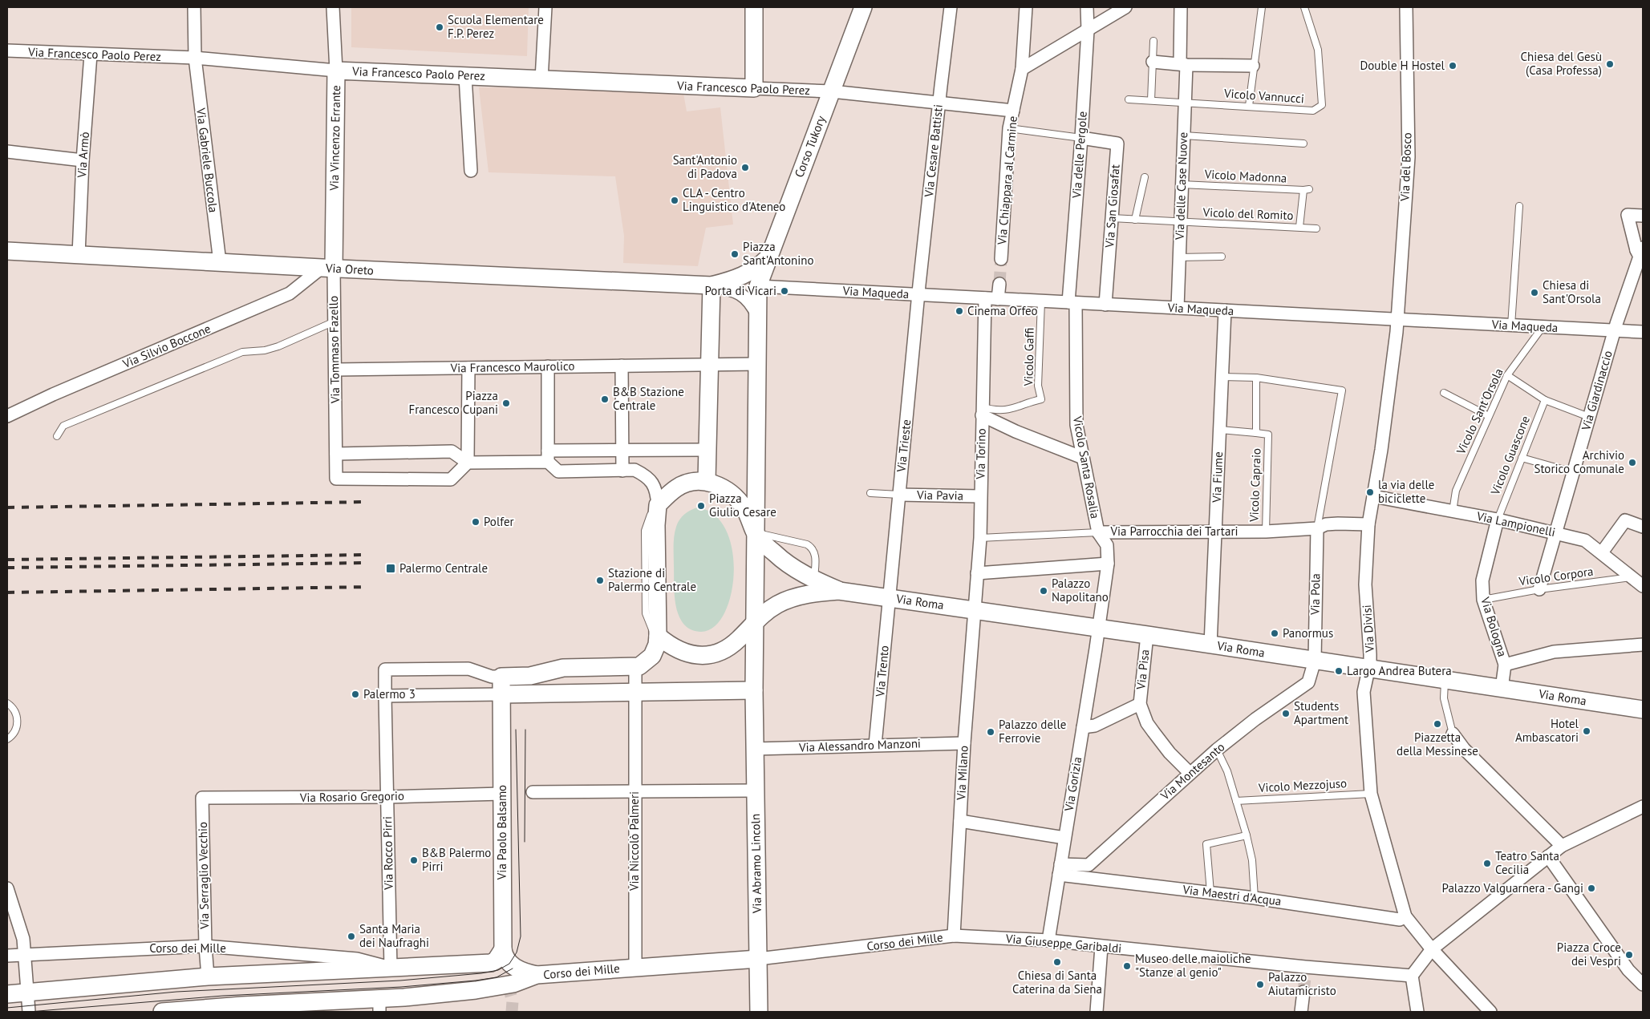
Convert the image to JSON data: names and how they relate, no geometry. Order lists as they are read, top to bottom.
{
  "streets": {
    "street": [
      "Via Francesco Paolo Perez",
      "Via Vincenzo Errante",
      "Corso Tukory",
      "Via Cesare Battisti",
      "Via Armò",
      "Via delle Pergole",
      "Via Gabriele Buccola",
      "Via del Bosco",
      "Via Chiappara al Carmine",
      "Via delle Case Nuove",
      "Via San Giosafat",
      "Via Oreto",
      "Via Maqueda",
      "Via Silvio Boccone",
      "Via Tommaso Fazello",
      "Via Francesco Maurolico",
      "Via Giardinaccio",
      "Via Trieste",
      "Via Torino",
      "Vicolo Santa Rosalia",
      "Via Fiume",
      "Via Pavia",
      "Via Lampionelli",
      "Via Parrocchia dei Tartari",
      "Via Pola",
      "Via Roma",
      "Via Bologna",
      "Via Divisi",
      "Via Pisa",
      "Via Trento",
      "Via Alessandro Manzoni",
      "Via Montesanto",
      "Via Milano",
      "Via Gorizia",
      "Via Rosario Gregorio",
      "Via Paolo Balsamo",
      "Via Niccolò Palmeri",
      "Via Rocco Pirri",
      "Via Abramo Lincoln",
      "Via Serraglio Vecchio",
      "Via Maestri d'Acqua",
      "Corso dei Mille",
      "Via Giuseppe Garibaldi"
    ],
    "lane": [
      "Vicolo Vannucci",
      "Vicolo Madonna",
      "Vicolo del Romito",
      "Vicolo Gaffi",
      "Vicolo Sant'Orsola",
      "Vicolo Guascone",
      "Vicolo Capraio",
      "Vicolo Corpora",
      "Vicolo Mezzojuso"
    ]
  },
  "crossings": [
    ["Via Francesco Paolo Perez", "Via Vincenzo Errante"],
    ["Via Francesco Paolo Perez", "Corso Tukory"],
    ["Via Francesco Paolo Perez", "Via Cesare Battisti"],
    ["Via Francesco Paolo Perez", "Via Armò"],
    ["Via Francesco Paolo Perez", "Via Gabriele Buccola"],
    ["Via Francesco Paolo Perez", "Via Chiappara al Carmine"],
    ["Vicolo Vannucci", "Via delle Case Nuove"],
    ["Via Vincenzo Errante", "Via Oreto"],
    ["Via Vincenzo Errante", "Via Silvio Boccone"],
    ["Via Vincenzo Errante", "Via Tommaso Fazello"],
    ["Corso Tukory", "Via Maqueda"],
    ["Corso Tukory", "Via Francesco Maurolico"],
    ["Corso Tukory", "Via Abramo Lincoln"],
    ["Via Cesare Battisti", "Via Maqueda"],
    ["Via Cesare Battisti", "Via Trieste"],
    ["Via Armò", "Via Oreto"],
    ["Via delle Pergole", "Via San Giosafat"],
    ["Via delle Pergole", "Via Maqueda"],
    ["Via delle Pergole", "Vicolo Santa Rosalia"],
    ["Via Gabriele Buccola", "Via Oreto"],
    ["Via del Bosco", "Via Maqueda"],
    ["Via del Bosco", "Via Divisi"],
    ["Vicolo Madonna", "Via delle Case Nuove"],
    ["Vicolo Madonna", "Vicolo del Romito"],
    ["Via delle Case Nuove", "Vicolo del Romito"],
    ["Via delle Case Nuove", "Via Maqueda"],
    ["Via San Giosafat", "Vicolo del Romito"],
    ["Via San Giosafat", "Via Maqueda"],
    ["Via Oreto", "Via Silvio Boccone"],
    ["Via Oreto", "Via Tommaso Fazello"],
    ["Via Maqueda", "Vicolo Gaffi"],
    ["Via Maqueda", "Via Giardinaccio"],
    ["Via Maqueda", "Vicolo Sant'Orsola"],
    ["Via Maqueda", "Via Trieste"],
    ["Via Maqueda", "Via Torino"],
    ["Via Maqueda", "Vicolo Santa Rosalia"],
    ["Via Maqueda", "Via Fiume"],
    ["Via Maqueda", "Via Divisi"],
    ["Via Silvio Boccone", "Via Tommaso Fazello"],
    ["Via Tommaso Fazello", "Via Francesco Maurolico"],
    ["Vicolo Gaffi", "Via Torino"],
    ["Via Giardinaccio", "Via Lampionelli"],
    ["Via Giardinaccio", "Vicolo Corpora"],
    ["Vicolo Sant'Orsola", "Via Lampionelli"],
    ["Via Trieste", "Via Pavia"],
    ["Via Trieste", "Via Roma"],
    ["Via Trieste", "Via Trento"],
    ["Via Torino", "Via Pavia"],
    ["Via Torino", "Via Parrocchia dei Tartari"],
    ["Via Torino", "Via Roma"],
    ["Via Torino", "Via Milano"],
    ["Vicolo Guascone", "Via Lampionelli"],
    ["Vicolo Guascone", "Via Bologna"],
    ["Vicolo Santa Rosalia", "Via Parrocchia dei Tartari"],
    ["Vicolo Santa Rosalia", "Via Roma"],
    ["Vicolo Santa Rosalia", "Via Gorizia"],
    ["Via Fiume", "Via Parrocchia dei Tartari"],
    ["Via Fiume", "Via Roma"],
    ["Vicolo Capraio", "Via Parrocchia dei Tartari"],
    ["Via Lampionelli", "Vicolo Corpora"],
    ["Via Lampionelli", "Via Bologna"],
    ["Via Lampionelli", "Via Divisi"],
    ["Via Parrocchia dei Tartari", "Via Pola"],
    ["Via Parrocchia dei Tartari", "Via Divisi"],
    ["Vicolo Corpora", "Via Bologna"],
    ["Via Pola", "Via Roma"],
    ["Via Pola", "Via Montesanto"],
    ["Via Roma", "Via Bologna"],
    ["Via Roma", "Via Divisi"],
    ["Via Roma", "Via Pisa"],
    ["Via Roma", "Via Trento"],
    ["Via Roma", "Via Montesanto"],
    ["Via Roma", "Via Milano"],
    ["Via Roma", "Via Gorizia"],
    ["Via Divisi", "Vicolo Mezzojuso"],
    ["Via Divisi", "Via Maestri d'Acqua"],
    ["Via Trento", "Via Alessandro Manzoni"],
    ["Via Alessandro Manzoni", "Via Milano"],
    ["Via Alessandro Manzoni", "Via Abramo Lincoln"],
    ["Via Montesanto", "Via Gorizia"],
    ["Via Montesanto", "Via Maestri d'Acqua"],
    ["Via Milano", "Corso dei Mille"],
    ["Via Milano", "Via Giuseppe Garibaldi"],
    ["Via Gorizia", "Via Maestri d'Acqua"],
    ["Via Gorizia", "Via Giuseppe Garibaldi"],
    ["Via Rosario Gregorio", "Via Paolo Balsamo"],
    ["Via Rosario Gregorio", "Via Rocco Pirri"],
    ["Via Rosario Gregorio", "Via Serraglio Vecchio"],
    ["Via Paolo Balsamo", "Via Rocco Pirri"],
    ["Via Paolo Balsamo", "Corso dei Mille"],
    ["Via Niccolò Palmeri", "Corso dei Mille"],
    ["Via Rocco Pirri", "Corso dei Mille"],
    ["Via Abramo Lincoln", "Corso dei Mille"],
    ["Via Serraglio Vecchio", "Corso dei Mille"],
    ["Corso dei Mille", "Via Giuseppe Garibaldi"]
  ],
  "places": {
    "other": [
      "Scuola Elementare F.P. Perez",
      "Chiesa del Gesù (Casa Professa)",
      "Double H Hostel",
      "Sant'Antonio di Padova",
      "CLA - Centro Linguistico d'Ateneo",
      "Piazza Sant'Antonino",
      "Porta di Vicari",
      "Chiesa di Sant'Orsola",
      "Cinema Orfeo",
      "B&B Stazione Centrale",
      "Piazza Francesco Cupani",
      "Archivio Storico Comunale",
      "la via delle biciclette",
      "Piazza Giulio Cesare",
      "Polfer",
      "Stazione di Palermo Centrale",
      "Palazzo Napolitano",
      "Panormus",
      "Largo Andrea Butera",
      "Palermo 3",
      "Students Apartment",
      "Piazzetta della Messinese",
      "Hotel Ambascatori",
      "Palazzo delle Ferrovie",
      "B&B Palermo Pirri",
      "Teatro Santa Cecilia",
      "Palazzo Valguarnera - Gangi",
      "Santa Maria dei Naufraghi",
      "Piazza Croce dei Vespri",
      "Chiesa di Santa Caterina da Siena",
      "Museo delle maioliche \"Stanze al genio\"",
      "Palazzo Aiutamicristo"
    ],
    "transit": ["Palermo Centrale"]
  }
}
